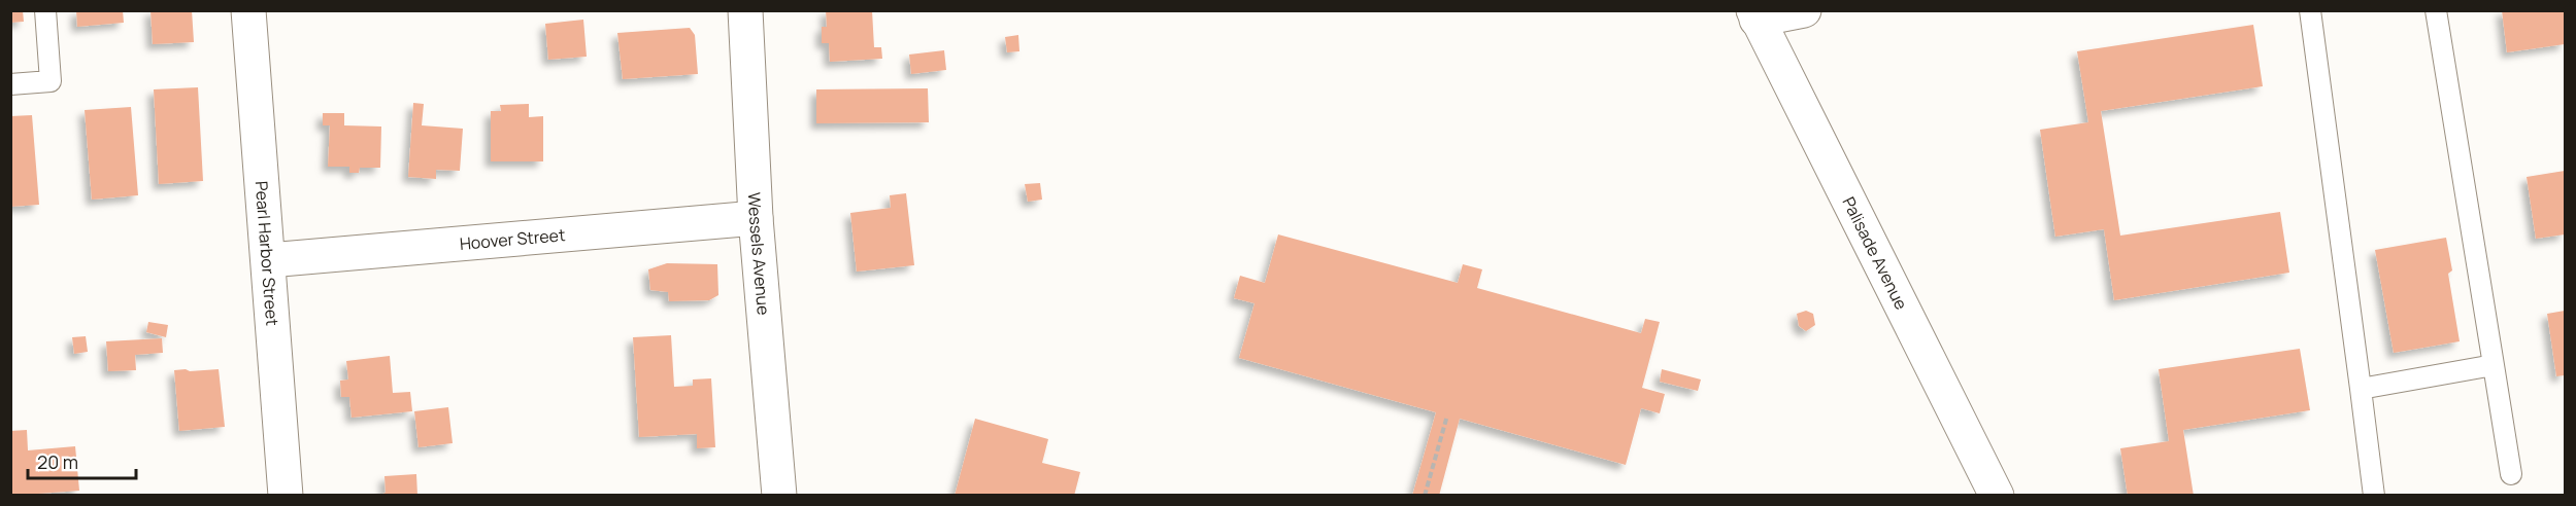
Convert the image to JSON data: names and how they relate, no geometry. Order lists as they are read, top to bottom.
{
  "streets": {
    "street": [
      "Hoover Street",
      "Pearl Harbor Street",
      "Wessels Avenue",
      "Palisade Avenue"
    ]
  },
  "crossings": [
    ["Hoover Street", "Pearl Harbor Street"],
    ["Hoover Street", "Wessels Avenue"]
  ],
  "scale_bar": "20 m"
}
